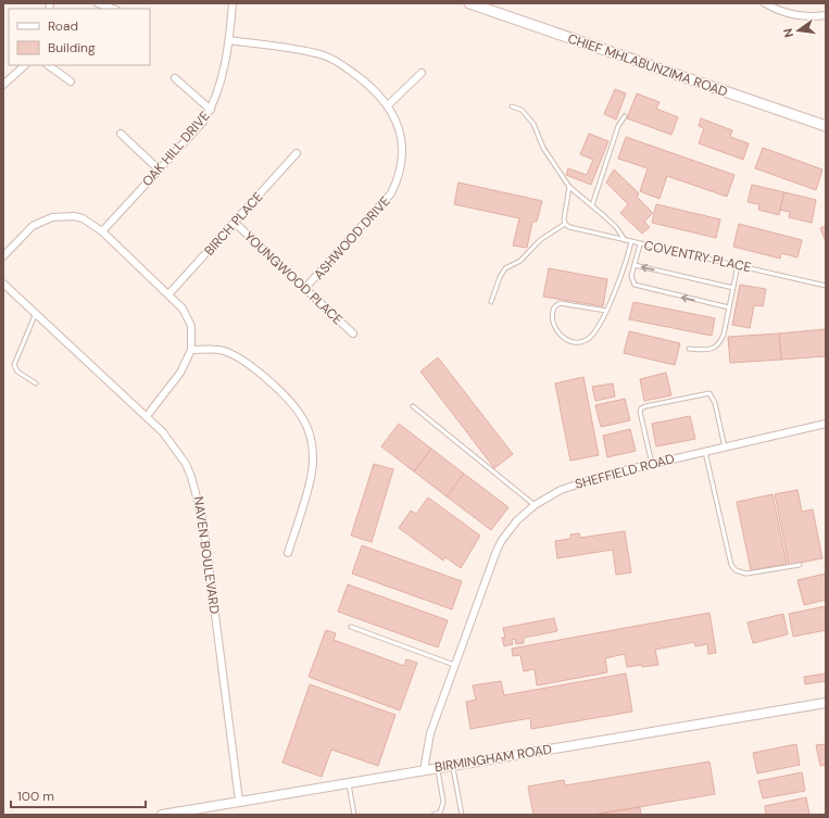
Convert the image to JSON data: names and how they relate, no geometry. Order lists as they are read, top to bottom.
{
  "streets": {
    "main road": ["CHIEF MHLABUNZIMA ROAD"],
    "street": [
      "OAK HILL DRIVE",
      "BIRCH PLACE",
      "ASHWOOD DRIVE",
      "YOUNGWOOD PLACE",
      "SHEFFIELD ROAD",
      "NAVEN BOULEVARD",
      "BIRMINGHAM ROAD"
    ],
    "lane": ["COVENTRY PLACE"]
  },
  "crossings": [
    ["OAK HILL DRIVE", "ASHWOOD DRIVE"],
    ["BIRCH PLACE", "YOUNGWOOD PLACE"],
    ["ASHWOOD DRIVE", "YOUNGWOOD PLACE"],
    ["SHEFFIELD ROAD", "BIRMINGHAM ROAD"],
    ["NAVEN BOULEVARD", "BIRMINGHAM ROAD"]
  ],
  "legend": ["Road", "Building"],
  "scale_bar": "100 m",
  "north": "left"
}
